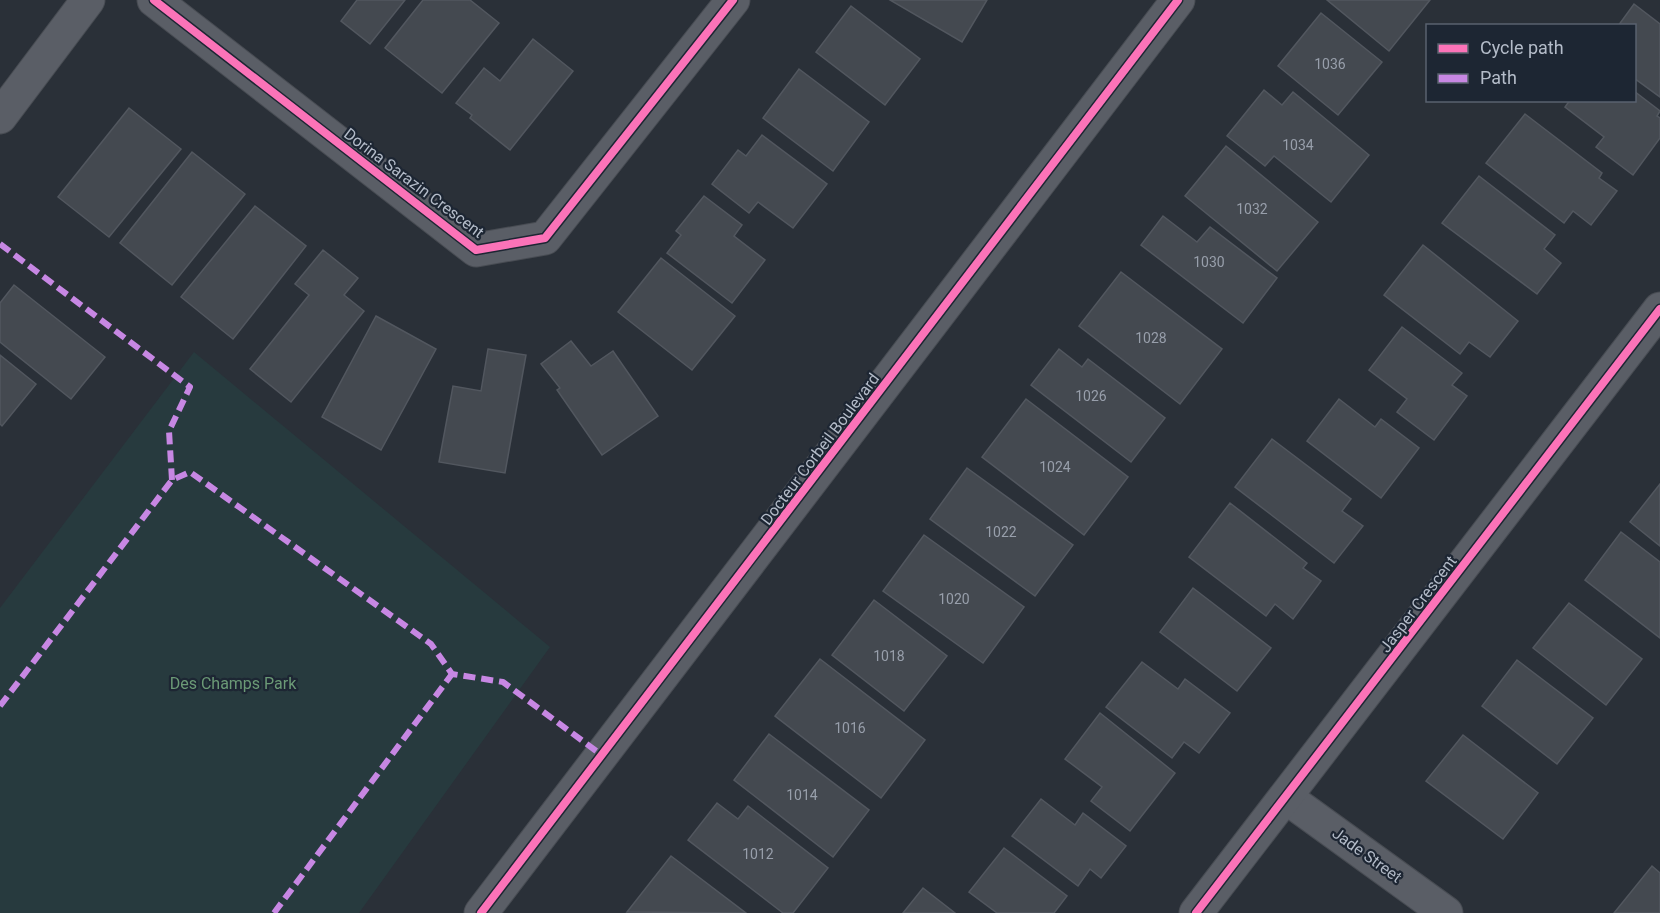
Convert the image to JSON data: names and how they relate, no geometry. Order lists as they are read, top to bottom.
{
  "streets": {
    "street": [
      "Dorina Sarazin Crescent",
      "Docteur Corbeil Boulevard",
      "Jasper Crescent",
      "Jade Street"
    ]
  },
  "crossings": [
    ["Jasper Crescent", "Jade Street"]
  ],
  "parks": ["Des Champs Park"],
  "house_numbers": [
    "1036",
    "1034",
    "1032",
    "1030",
    "1028",
    "1026",
    "1024",
    "1022",
    "1020",
    "1018",
    "1016",
    "1014",
    "1012"
  ],
  "legend": ["Cycle path", "Path"]
}
